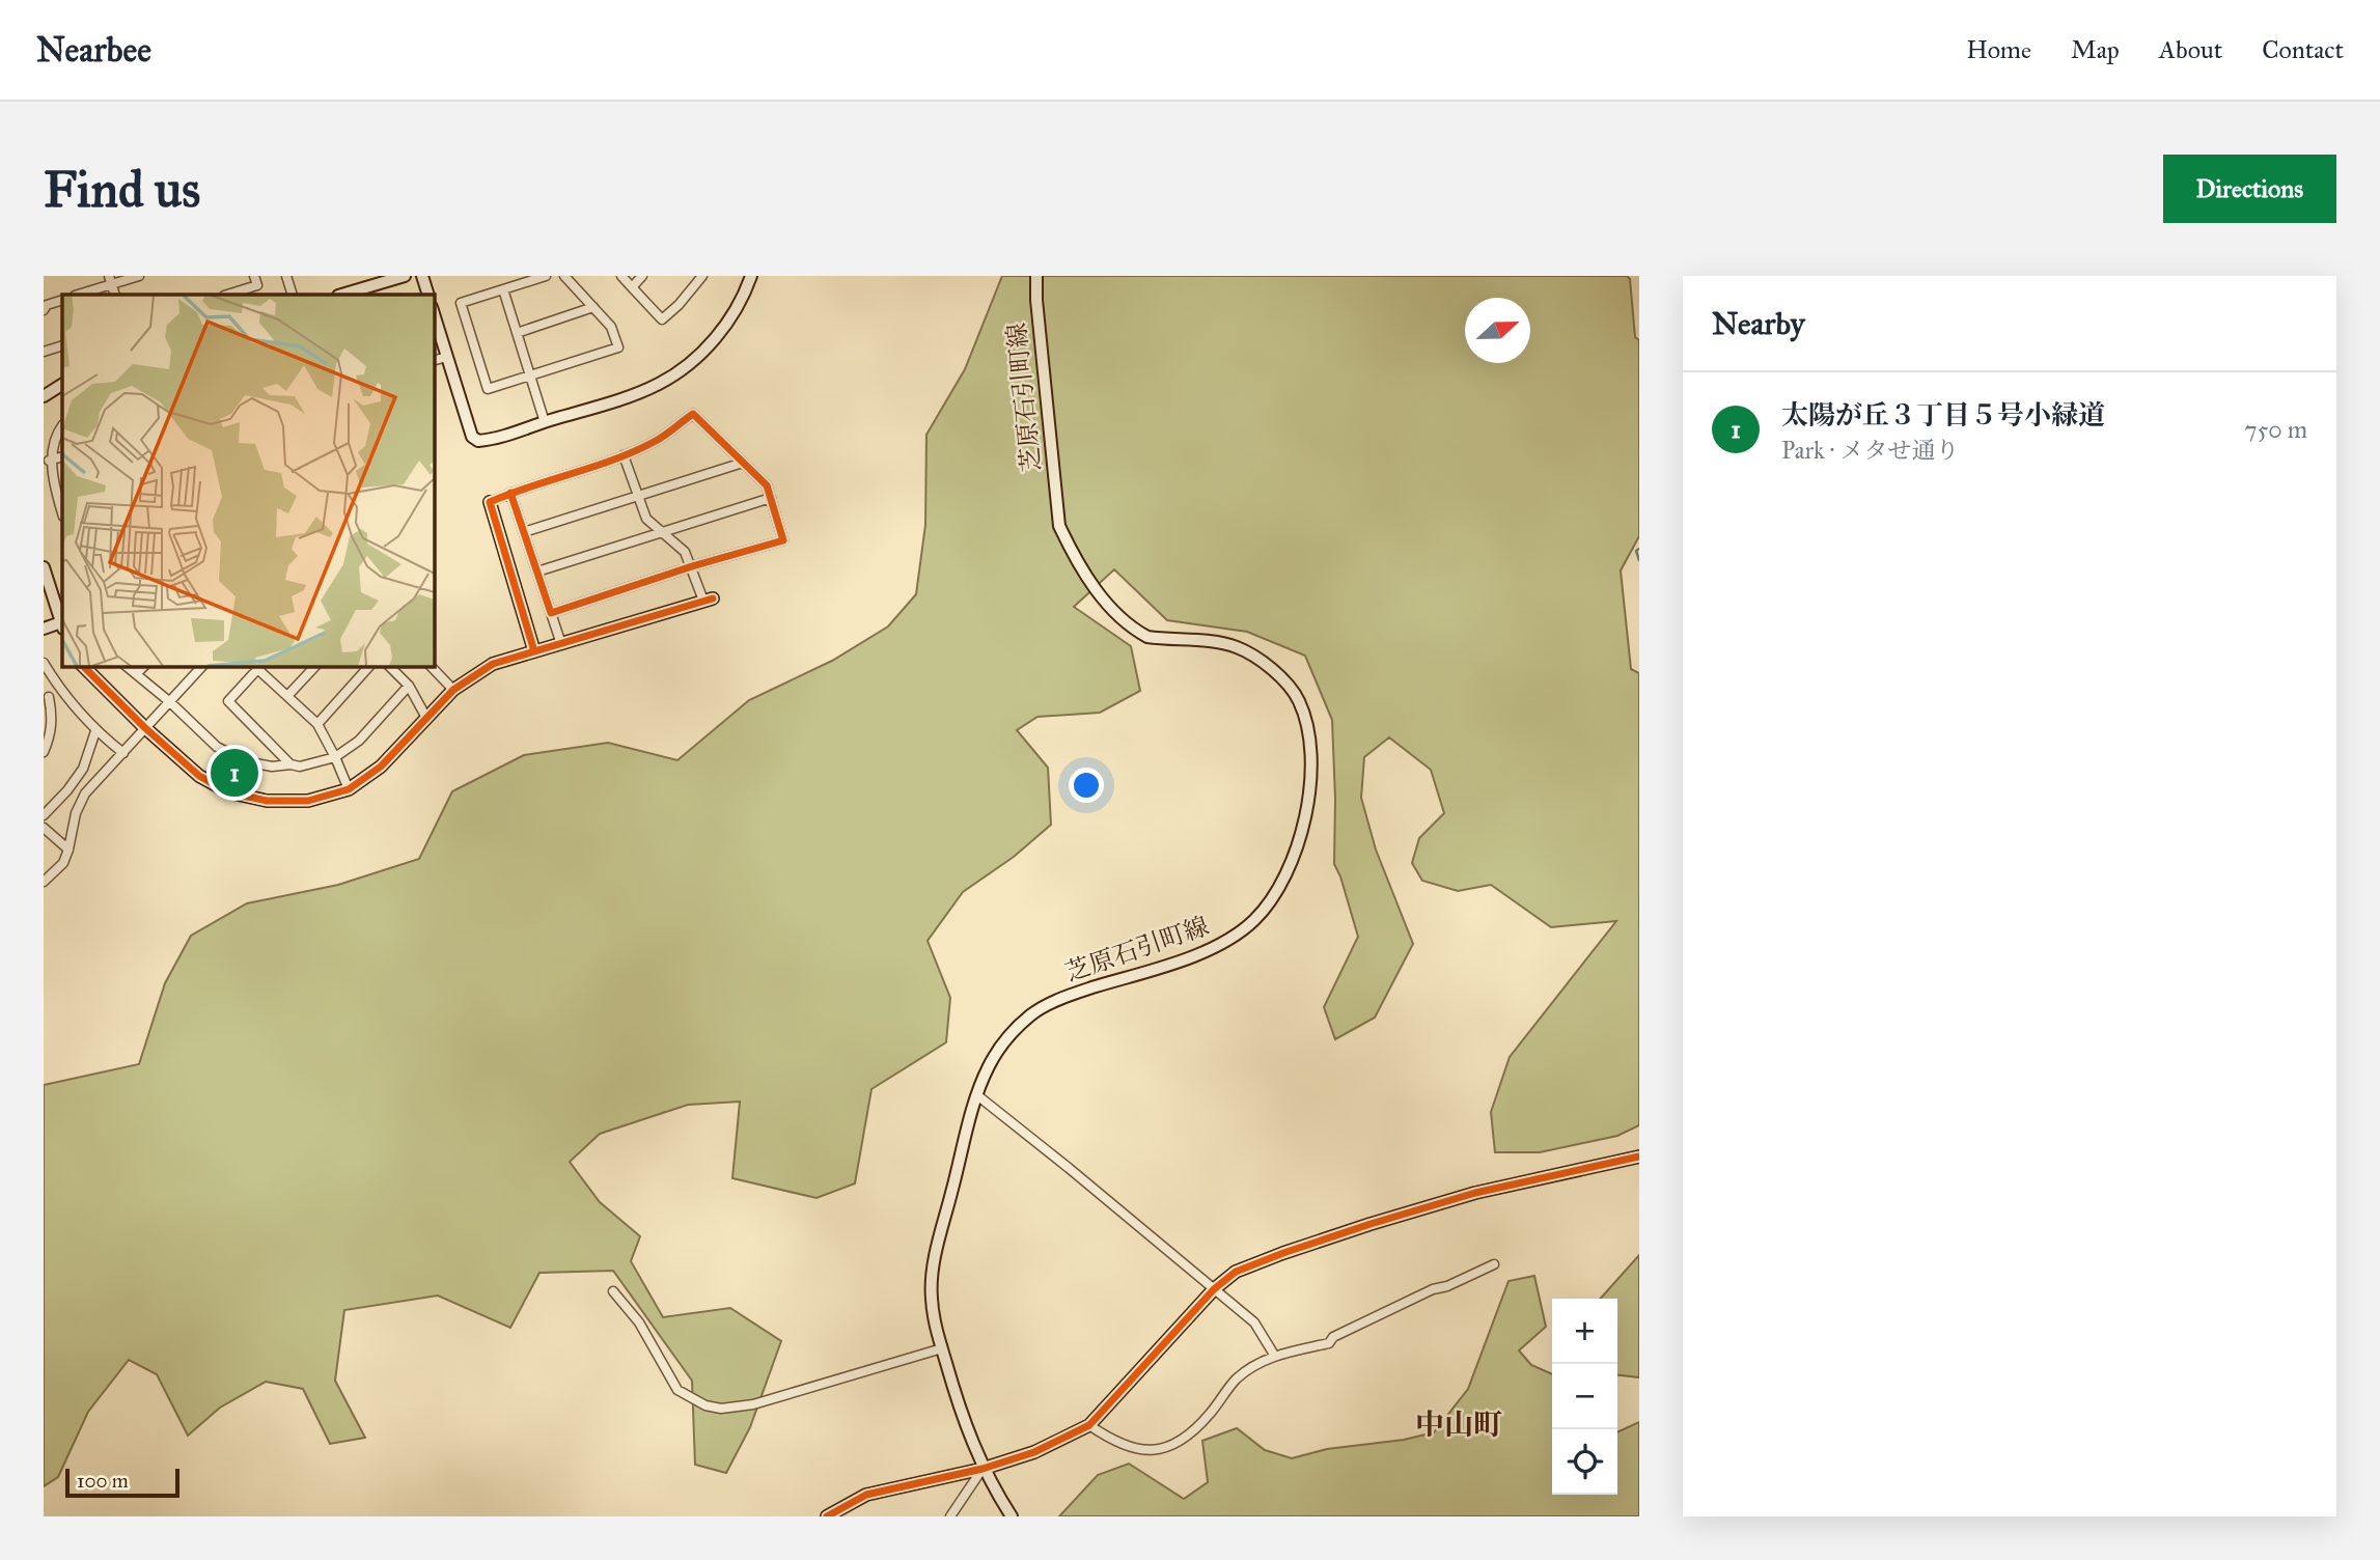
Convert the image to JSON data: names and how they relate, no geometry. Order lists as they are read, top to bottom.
{
  "streets": {
    "street": ["芝原石引町線"]
  },
  "districts": ["中山町"],
  "scale_bar": "100 m",
  "north": "right",
  "page": {
    "header": "Nearbee",
    "nav": [
      "Home",
      "Map",
      "About",
      "Contact"
    ],
    "buttons": "Directions",
    "title": "Find us",
    "heading": "Nearby",
    "list": [
      {
        "mark": "1",
        "name": "太陽が丘３丁目５号小緑道",
        "note": "Park · メタせ通り",
        "value": "750 m"
      }
    ],
    "pins": "1",
    "map_buttons": ["+", "−"],
    "scale": "100 m"
  }
}
